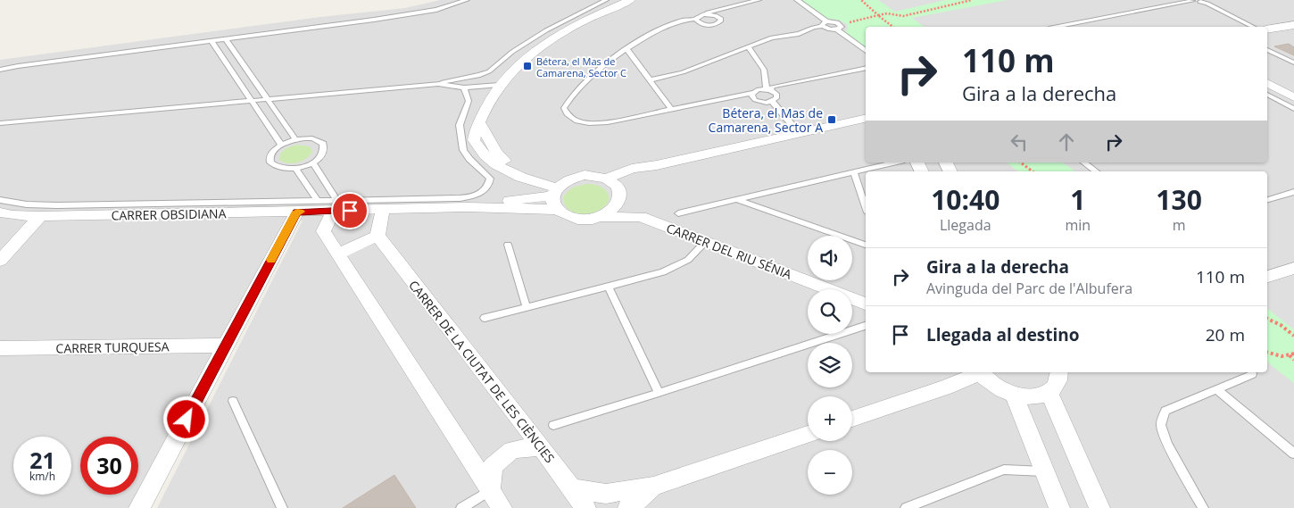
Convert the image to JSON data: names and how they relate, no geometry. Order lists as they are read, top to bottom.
{
  "streets": {
    "street": [
      "CARRER OBSIDIANA",
      "CARRER DEL RIU SÉNIA",
      "CARRER TURQUESA",
      "CARRER DE LA CIUTAT DE LES CIÈNCIES"
    ]
  },
  "places": {
    "transit": ["Bétera, el Mas de Camarena, Sector C", "Bétera, el Mas de Camarena, Sector A"]
  },
  "page": {
    "turn": ["110 m", "Gira a la derecha"],
    "eta": [
      "10:40",
      "Llegada",
      "1",
      "min",
      "130",
      "m"
    ],
    "map_buttons": ["+", "−"],
    "list": [
      {
        "name": "Gira a la derecha",
        "note": "Avinguda del Parc de l'Albufera",
        "value": "110 m"
      },
      {
        "name": "Llegada al destino",
        "value": "20 m"
      }
    ],
    "speed": "21 km/h",
    "limit": "30"
  }
}
